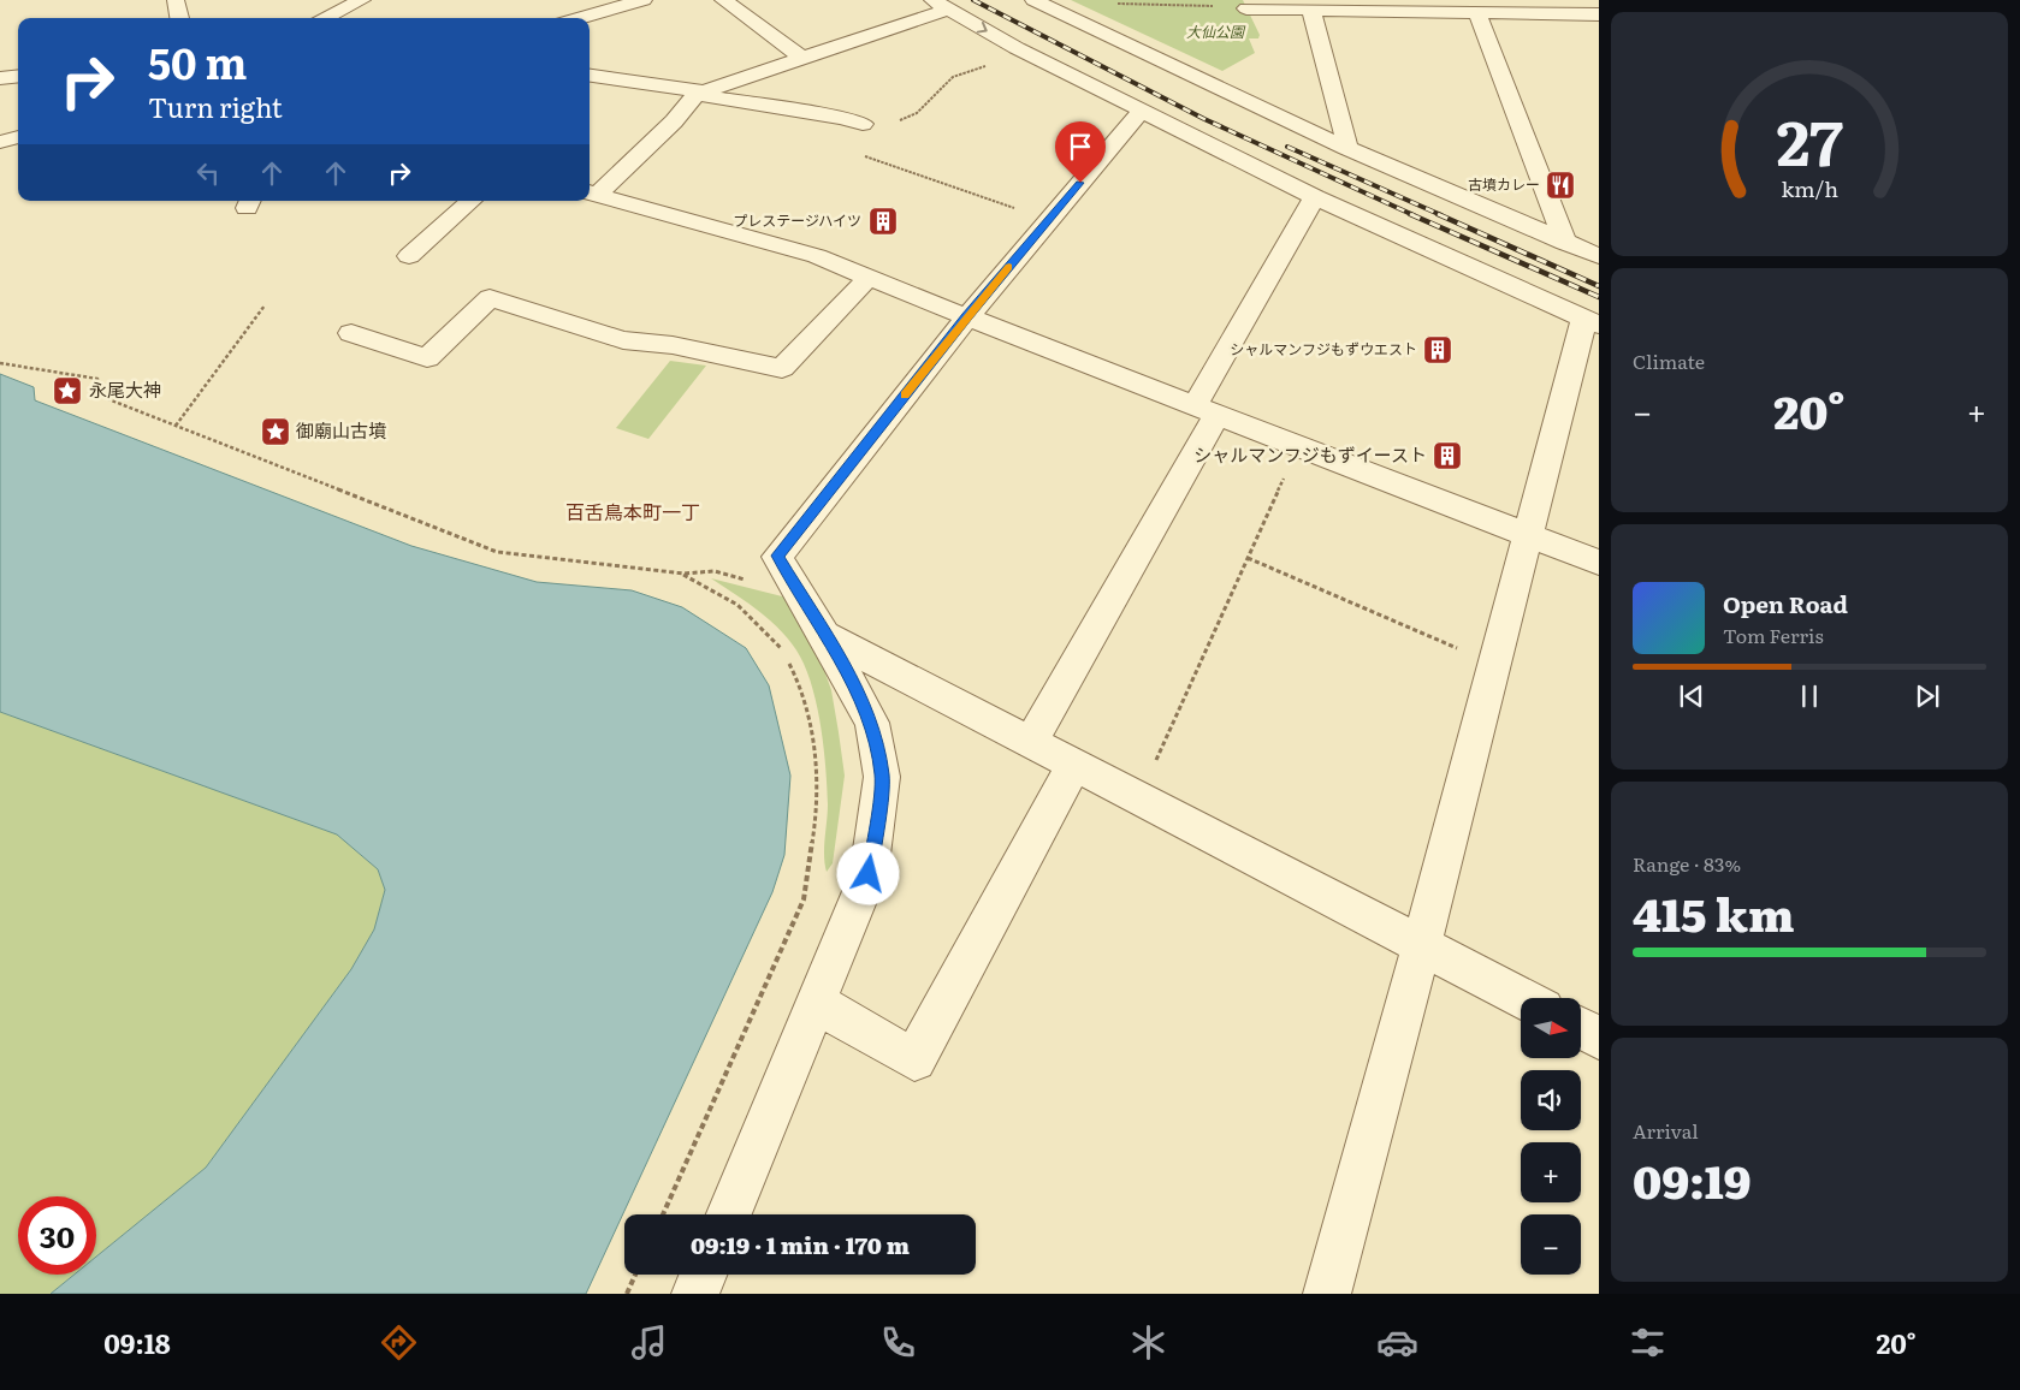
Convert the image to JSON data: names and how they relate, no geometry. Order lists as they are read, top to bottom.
{
  "districts": ["百舌鳥本町一丁"],
  "parks": ["大仙公園"],
  "places": {
    "restaurant": ["古墳カレー"],
    "building": ["プレステージハイツ", "シャルマンフジもずウエスト", "シャルマンフジもずイースト"],
    "place": ["永尾大神", "御廟山古墳"]
  },
  "north": "right",
  "page": {
    "turn": ["50 m", "Turn right"],
    "tile": [
      "Climate",
      ["Range · 83%", "415 km"],
      ["Arrival", "09:19"]
    ],
    "heat": ["−", "20°", "+"],
    "song": ["Open Road", "Tom Ferris"],
    "map_buttons": ["+", "−"],
    "limit": "30",
    "trip": "09:19 · 1 min · 170 m",
    "tabs": ["09:18", "20°"],
    "gauge": ["27", "km/h"]
  }
}
